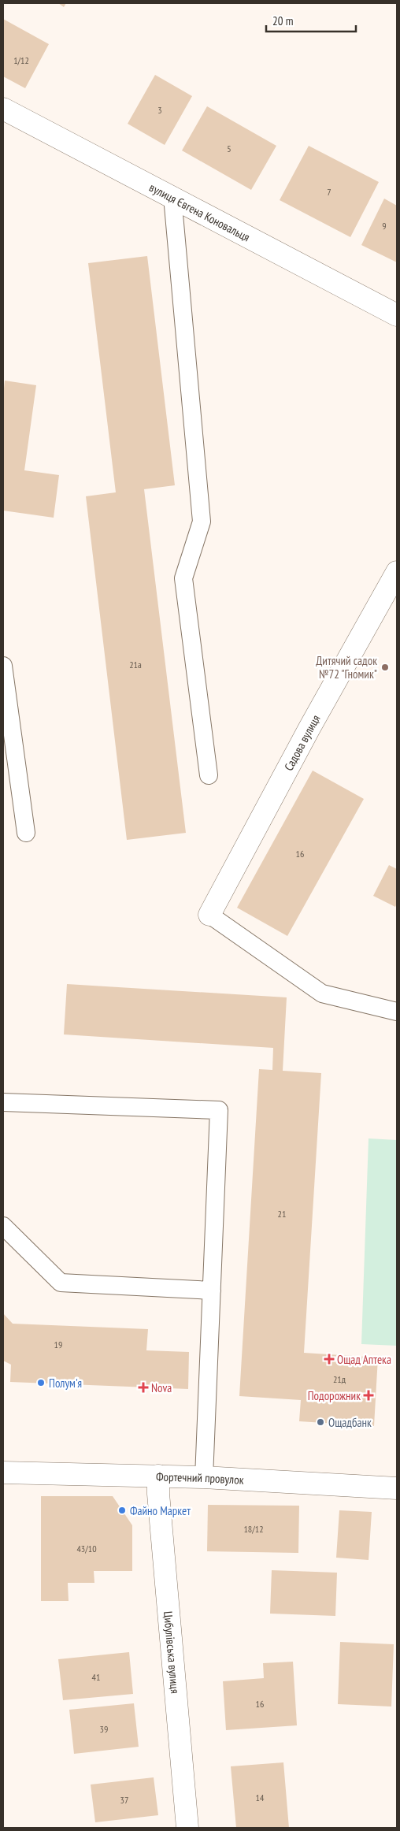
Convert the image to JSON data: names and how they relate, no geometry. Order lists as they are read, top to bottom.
{
  "streets": {
    "street": [
      "вулиця Євгена Коновальця",
      "Садова вулиця",
      "Фортечний провулок",
      "Цибулівська вулиця"
    ]
  },
  "crossings": [
    ["Фортечний провулок", "Цибулівська вулиця"]
  ],
  "places": {
    "other": [
      "Дитячий садок №72 \"Гномик\"",
      "Полум'я",
      "Ощадбанк",
      "Файно Маркет"
    ],
    "health": ["Ощад Аптека", "Nova", "Подорожник"]
  },
  "house_numbers": [
    "1/12",
    "3",
    "5",
    "7",
    "9",
    "21а",
    "16",
    "21",
    "19",
    "21д",
    "18/12",
    "43/10",
    "41",
    "16",
    "39",
    "14",
    "37"
  ],
  "scale_bar": "20 m"
}
